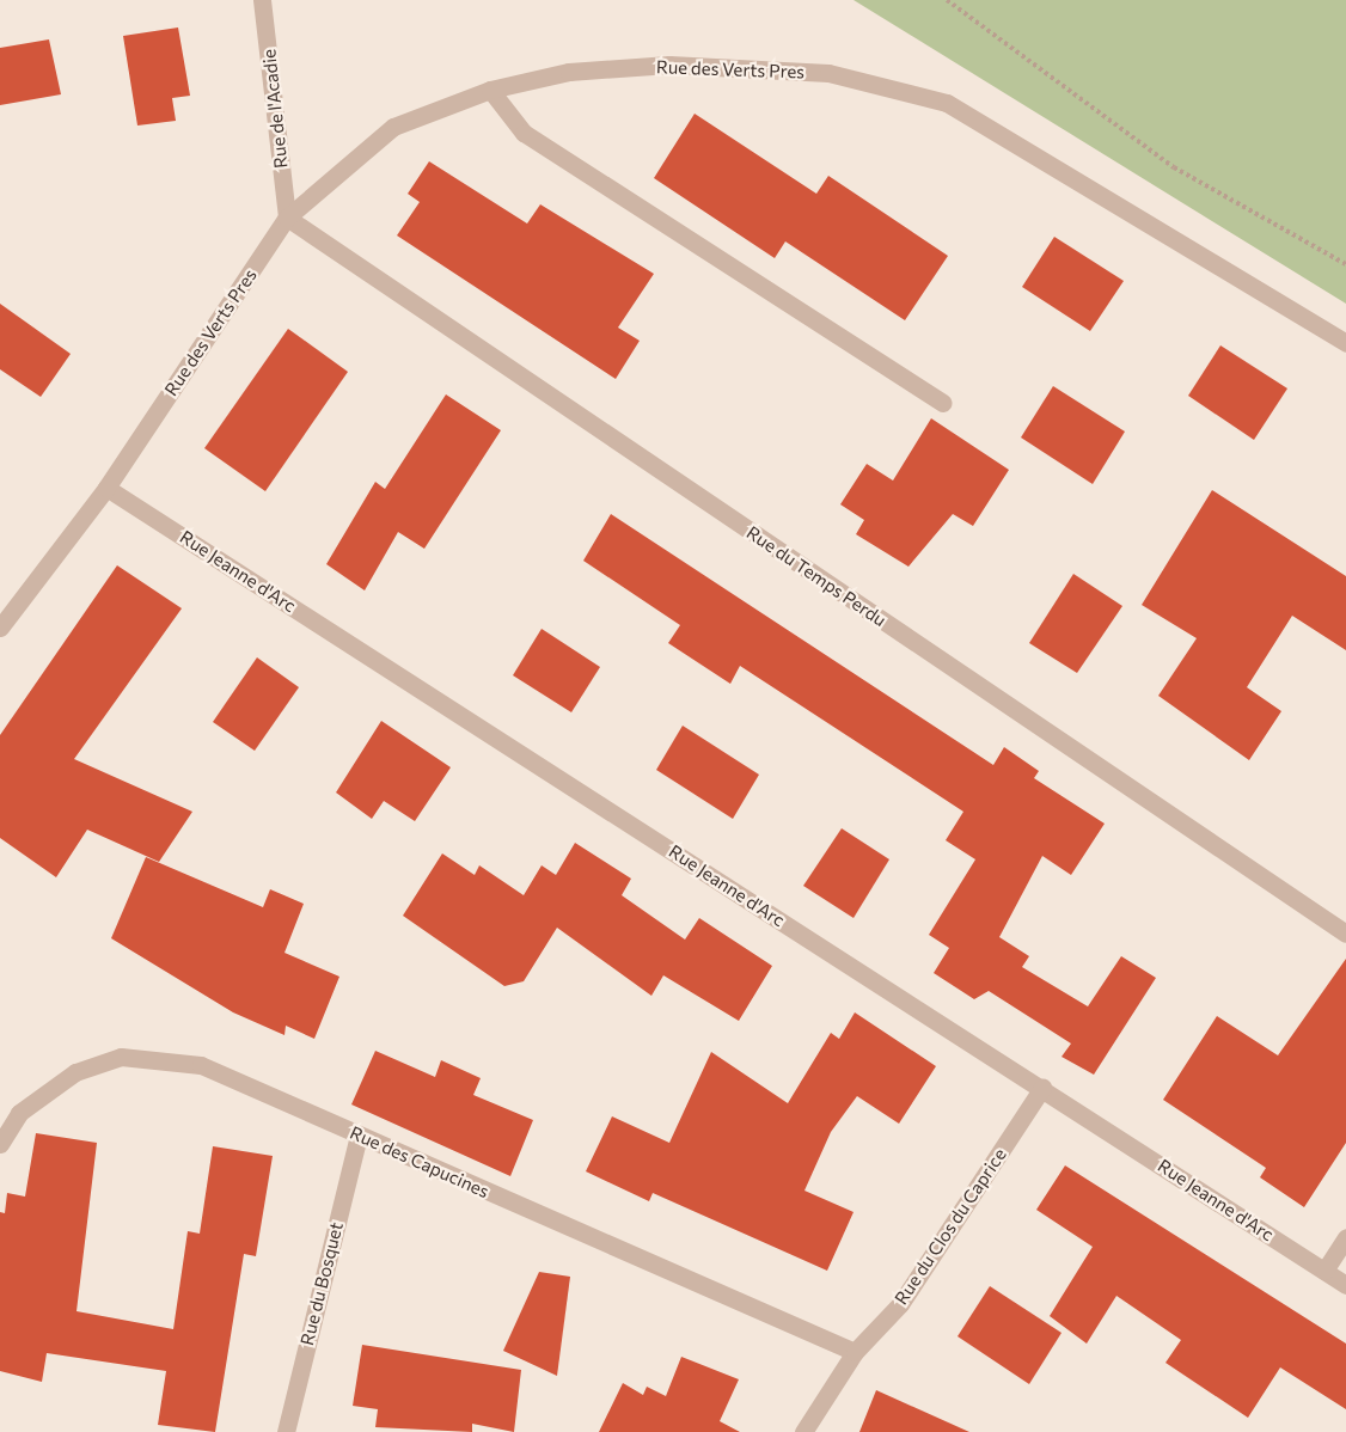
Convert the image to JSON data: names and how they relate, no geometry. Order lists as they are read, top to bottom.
{
  "streets": {
    "street": [
      "Rue des Verts Pres",
      "Rue de l'Acadie",
      "Rue Jeanne d'Arc",
      "Rue du Temps Perdu",
      "Rue des Capucines",
      "Rue du Clos du Caprice",
      "Rue du Bosquet"
    ]
  },
  "crossings": [
    ["Rue des Verts Pres", "Rue de l'Acadie"],
    ["Rue des Verts Pres", "Rue Jeanne d'Arc"],
    ["Rue des Verts Pres", "Rue du Temps Perdu"],
    ["Rue de l'Acadie", "Rue du Temps Perdu"],
    ["Rue Jeanne d'Arc", "Rue du Clos du Caprice"],
    ["Rue des Capucines", "Rue du Clos du Caprice"],
    ["Rue des Capucines", "Rue du Bosquet"]
  ]
}
